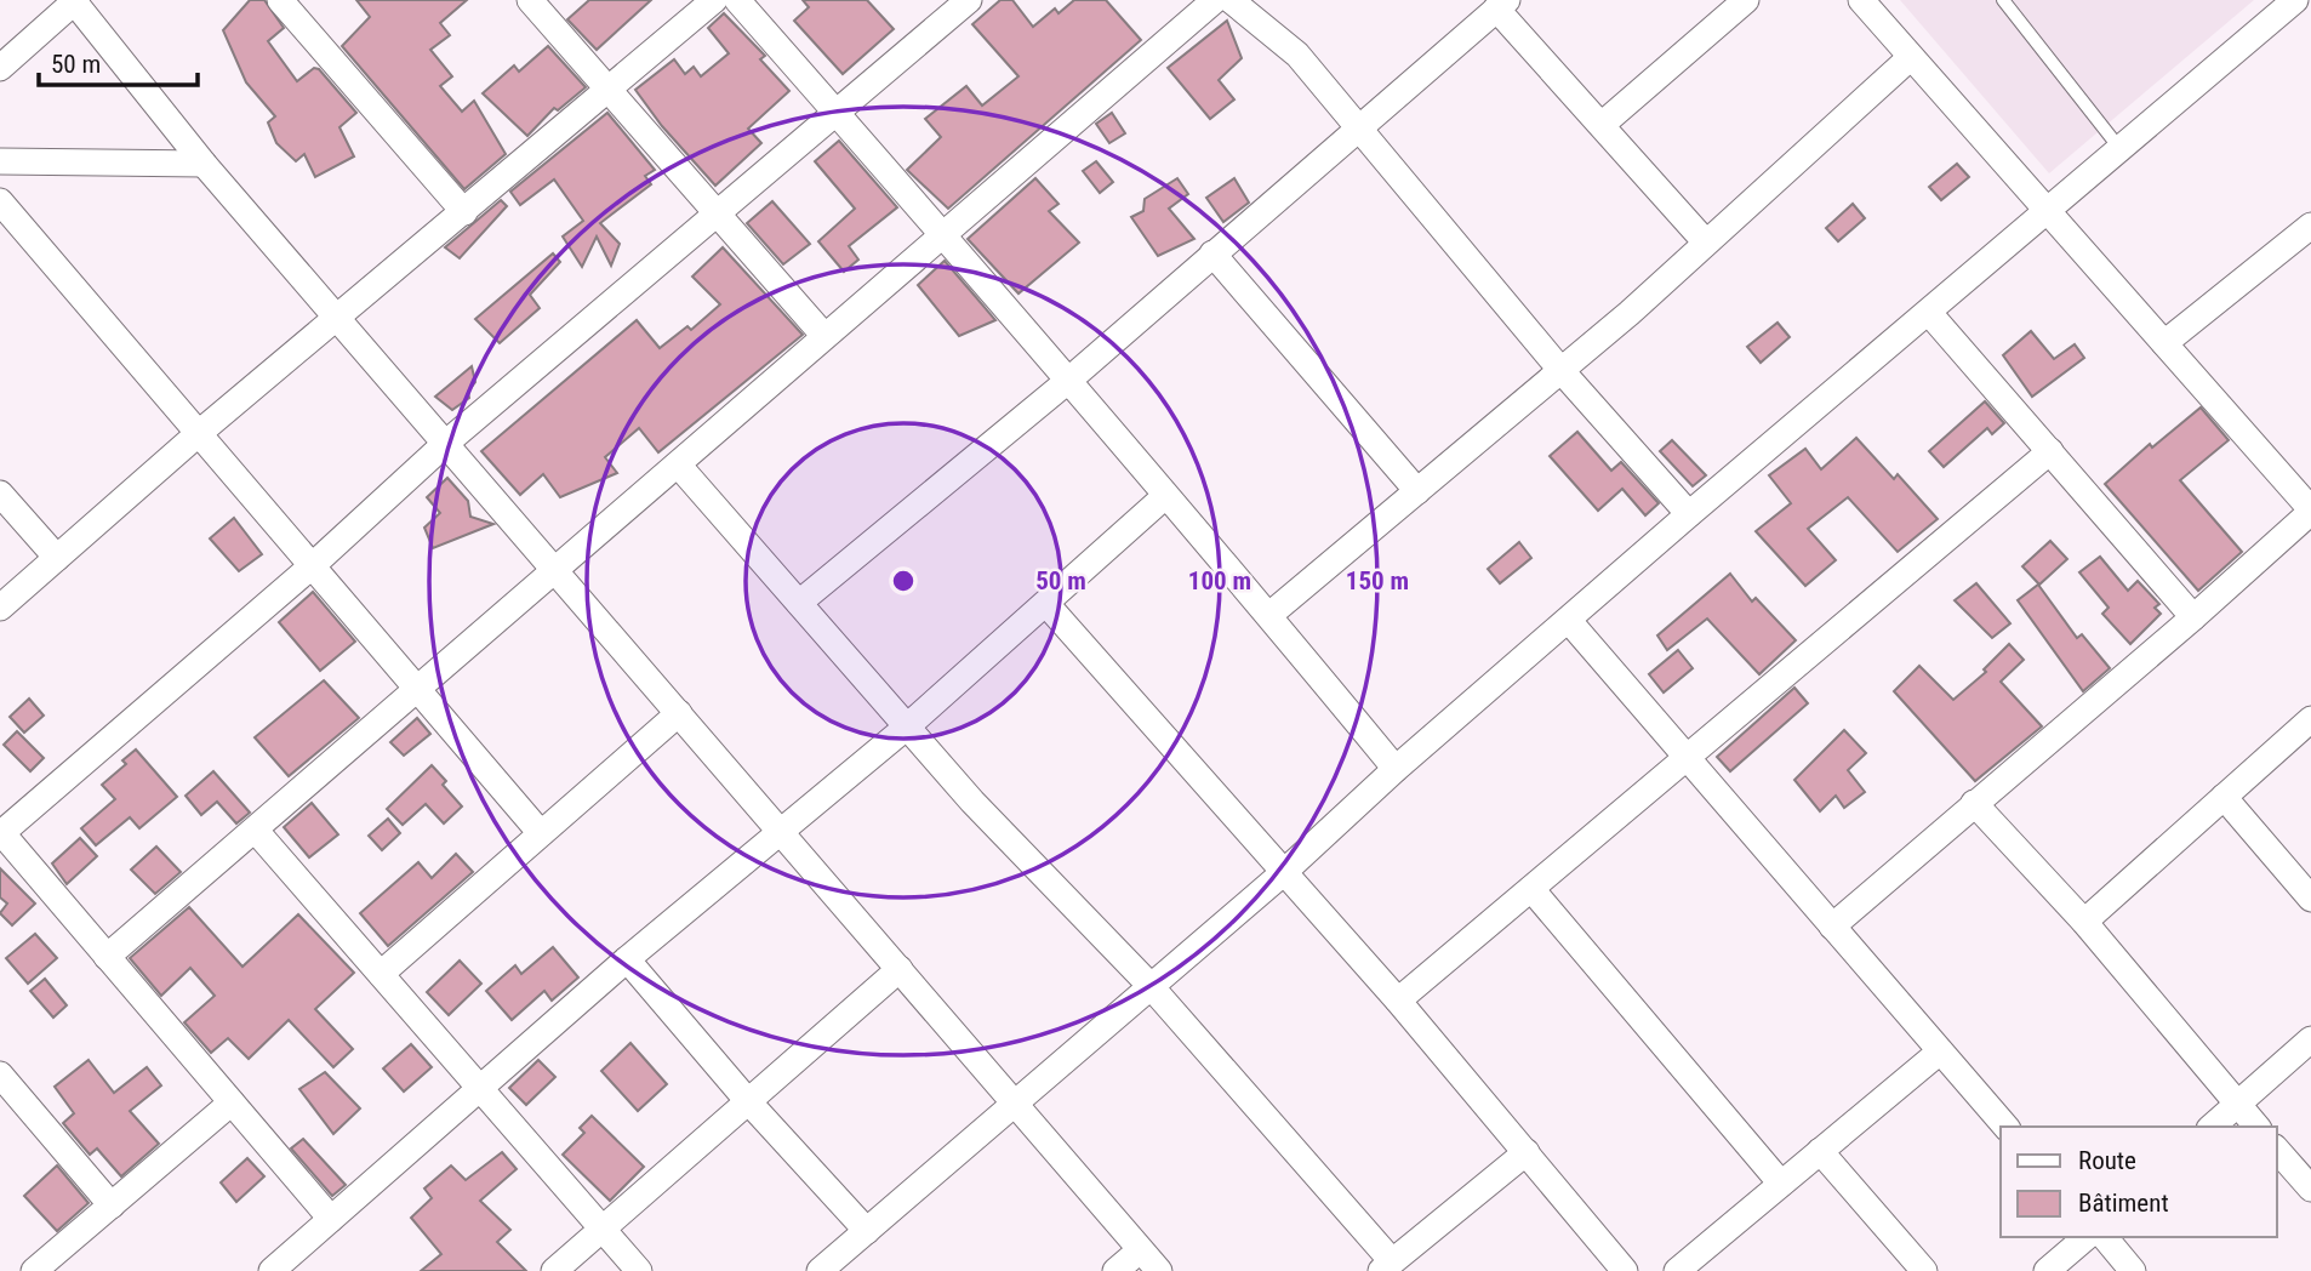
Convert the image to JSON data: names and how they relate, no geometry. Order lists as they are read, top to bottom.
{
  "legend": ["Route", "Bâtiment"],
  "scale_bar": "50 m",
  "rings": ["50 m", "100 m", "150 m"]
}
